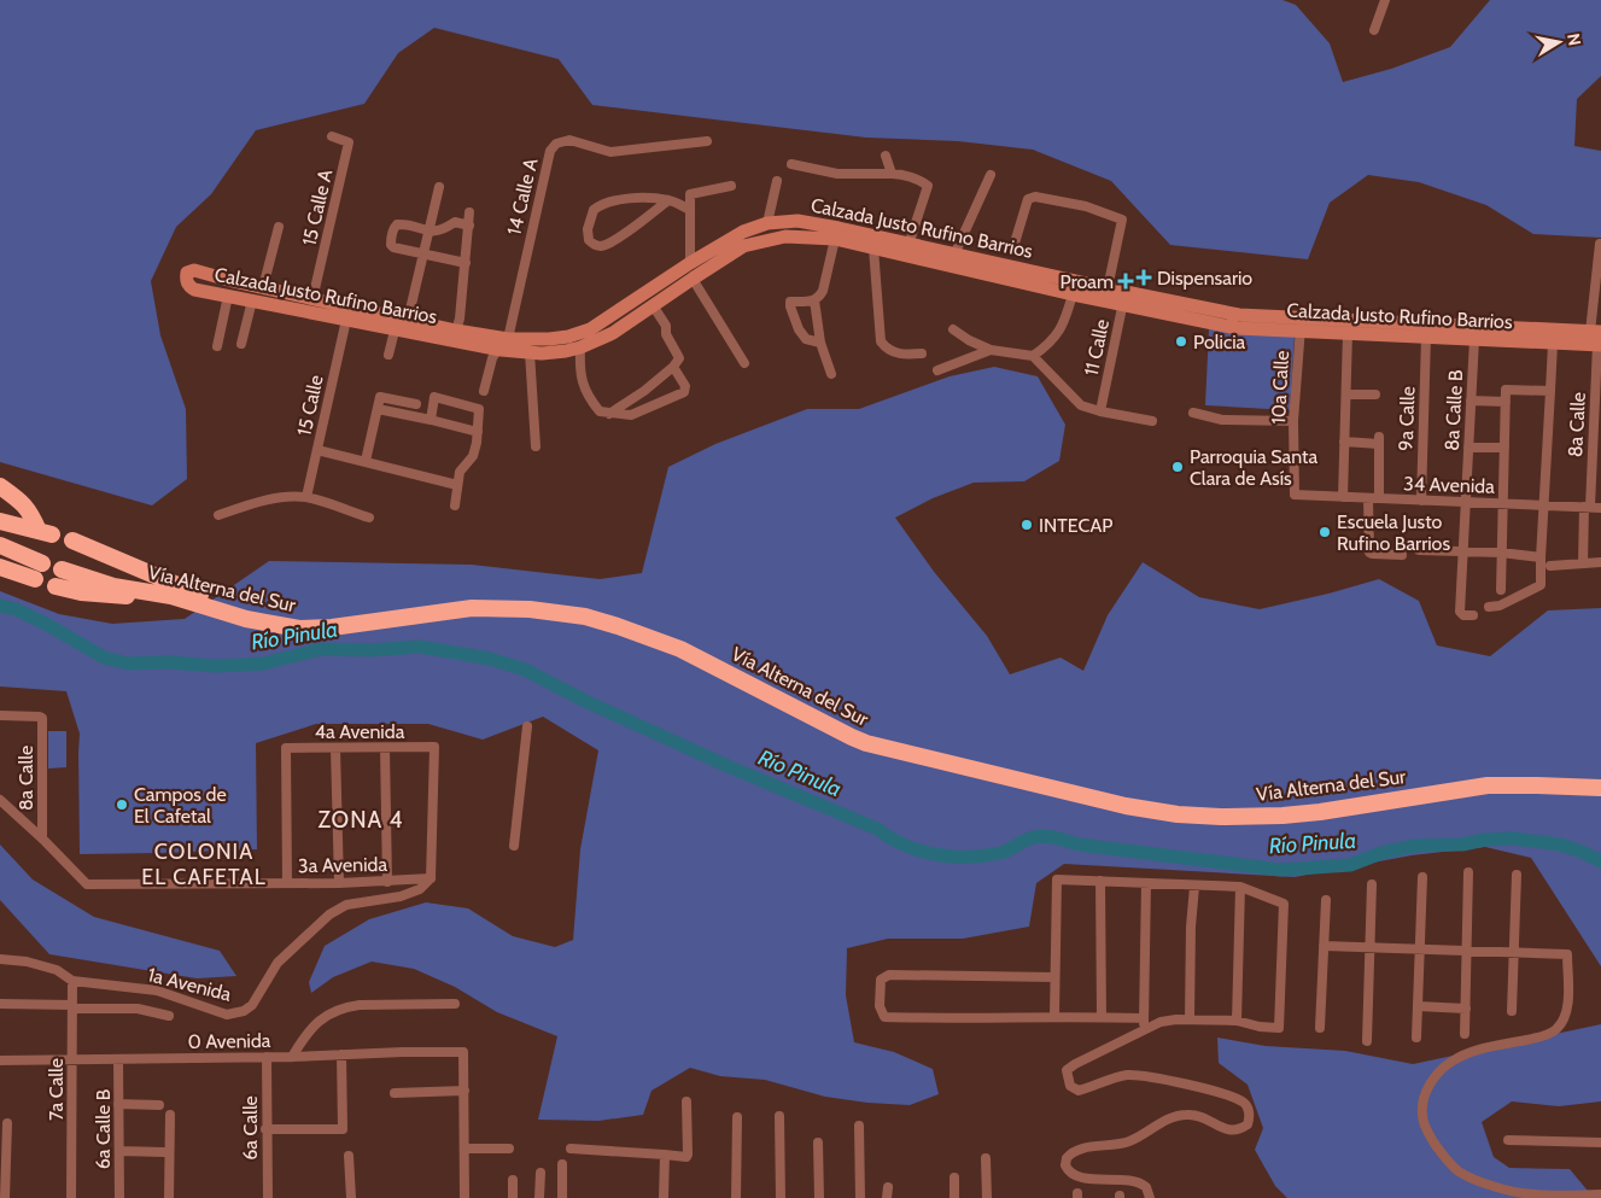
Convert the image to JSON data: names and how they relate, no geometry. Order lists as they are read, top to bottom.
{
  "streets": {
    "highway": ["Vía Alterna del Sur"],
    "street": [
      "14 Calle A",
      "15 Calle A",
      "Calzada Justo Rufino Barrios",
      "11 Calle",
      "10a Calle",
      "15 Calle",
      "8a Calle B",
      "9a Calle",
      "8a Calle",
      "34 Avenida",
      "4a Avenida",
      "3a Avenida",
      "1a Avenida",
      "0 Avenida",
      "7a Calle",
      "6a Calle",
      "6a Calle B"
    ]
  },
  "crossings": [
    ["14 Calle A", "Calzada Justo Rufino Barrios"],
    ["15 Calle A", "Calzada Justo Rufino Barrios"],
    ["Calzada Justo Rufino Barrios", "11 Calle"],
    ["Calzada Justo Rufino Barrios", "10a Calle"],
    ["Calzada Justo Rufino Barrios", "15 Calle"],
    ["Calzada Justo Rufino Barrios", "8a Calle B"],
    ["Calzada Justo Rufino Barrios", "9a Calle"],
    ["Calzada Justo Rufino Barrios", "8a Calle"],
    ["10a Calle", "34 Avenida"],
    ["8a Calle B", "34 Avenida"],
    ["9a Calle", "34 Avenida"],
    ["8a Calle", "34 Avenida"],
    ["8a Calle", "3a Avenida"],
    ["4a Avenida", "3a Avenida"],
    ["4a Avenida", "1a Avenida"],
    ["3a Avenida", "1a Avenida"],
    ["1a Avenida", "7a Calle"],
    ["0 Avenida", "7a Calle"],
    ["0 Avenida", "6a Calle"],
    ["0 Avenida", "6a Calle B"]
  ],
  "districts": ["ZONA 4", "COLONIA EL CAFETAL"],
  "water": ["Río Pinula"],
  "places": {
    "health": ["Dispensario", "Proam"],
    "other": [
      "Policia",
      "Parroquia Santa Clara de Asís",
      "INTECAP",
      "Escuela Justo Rufino Barrios",
      "Campos de El Cafetal"
    ]
  },
  "north": "right"
}
